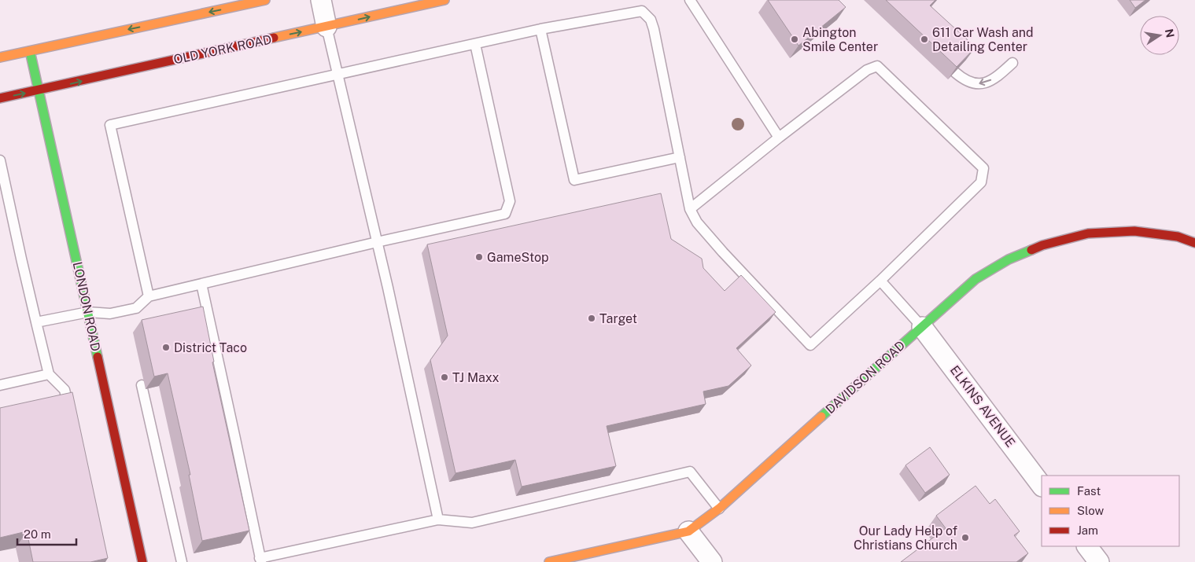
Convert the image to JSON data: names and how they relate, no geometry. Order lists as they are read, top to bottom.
{
  "streets": {
    "main road": ["OLD YORK ROAD", "LONDON ROAD", "DAVIDSON ROAD"],
    "street": ["ELKINS AVENUE"]
  },
  "crossings": [
    ["OLD YORK ROAD", "LONDON ROAD"],
    ["DAVIDSON ROAD", "ELKINS AVENUE"]
  ],
  "places": [
    "Abington Smile Center",
    "611 Car Wash and Detailing Center",
    "GameStop",
    "Target",
    "District Taco",
    "TJ Maxx",
    "Our Lady Help of Christians Church"
  ],
  "legend": ["Fast", "Slow", "Jam"],
  "scale_bar": "20 m",
  "north": "right"
}
